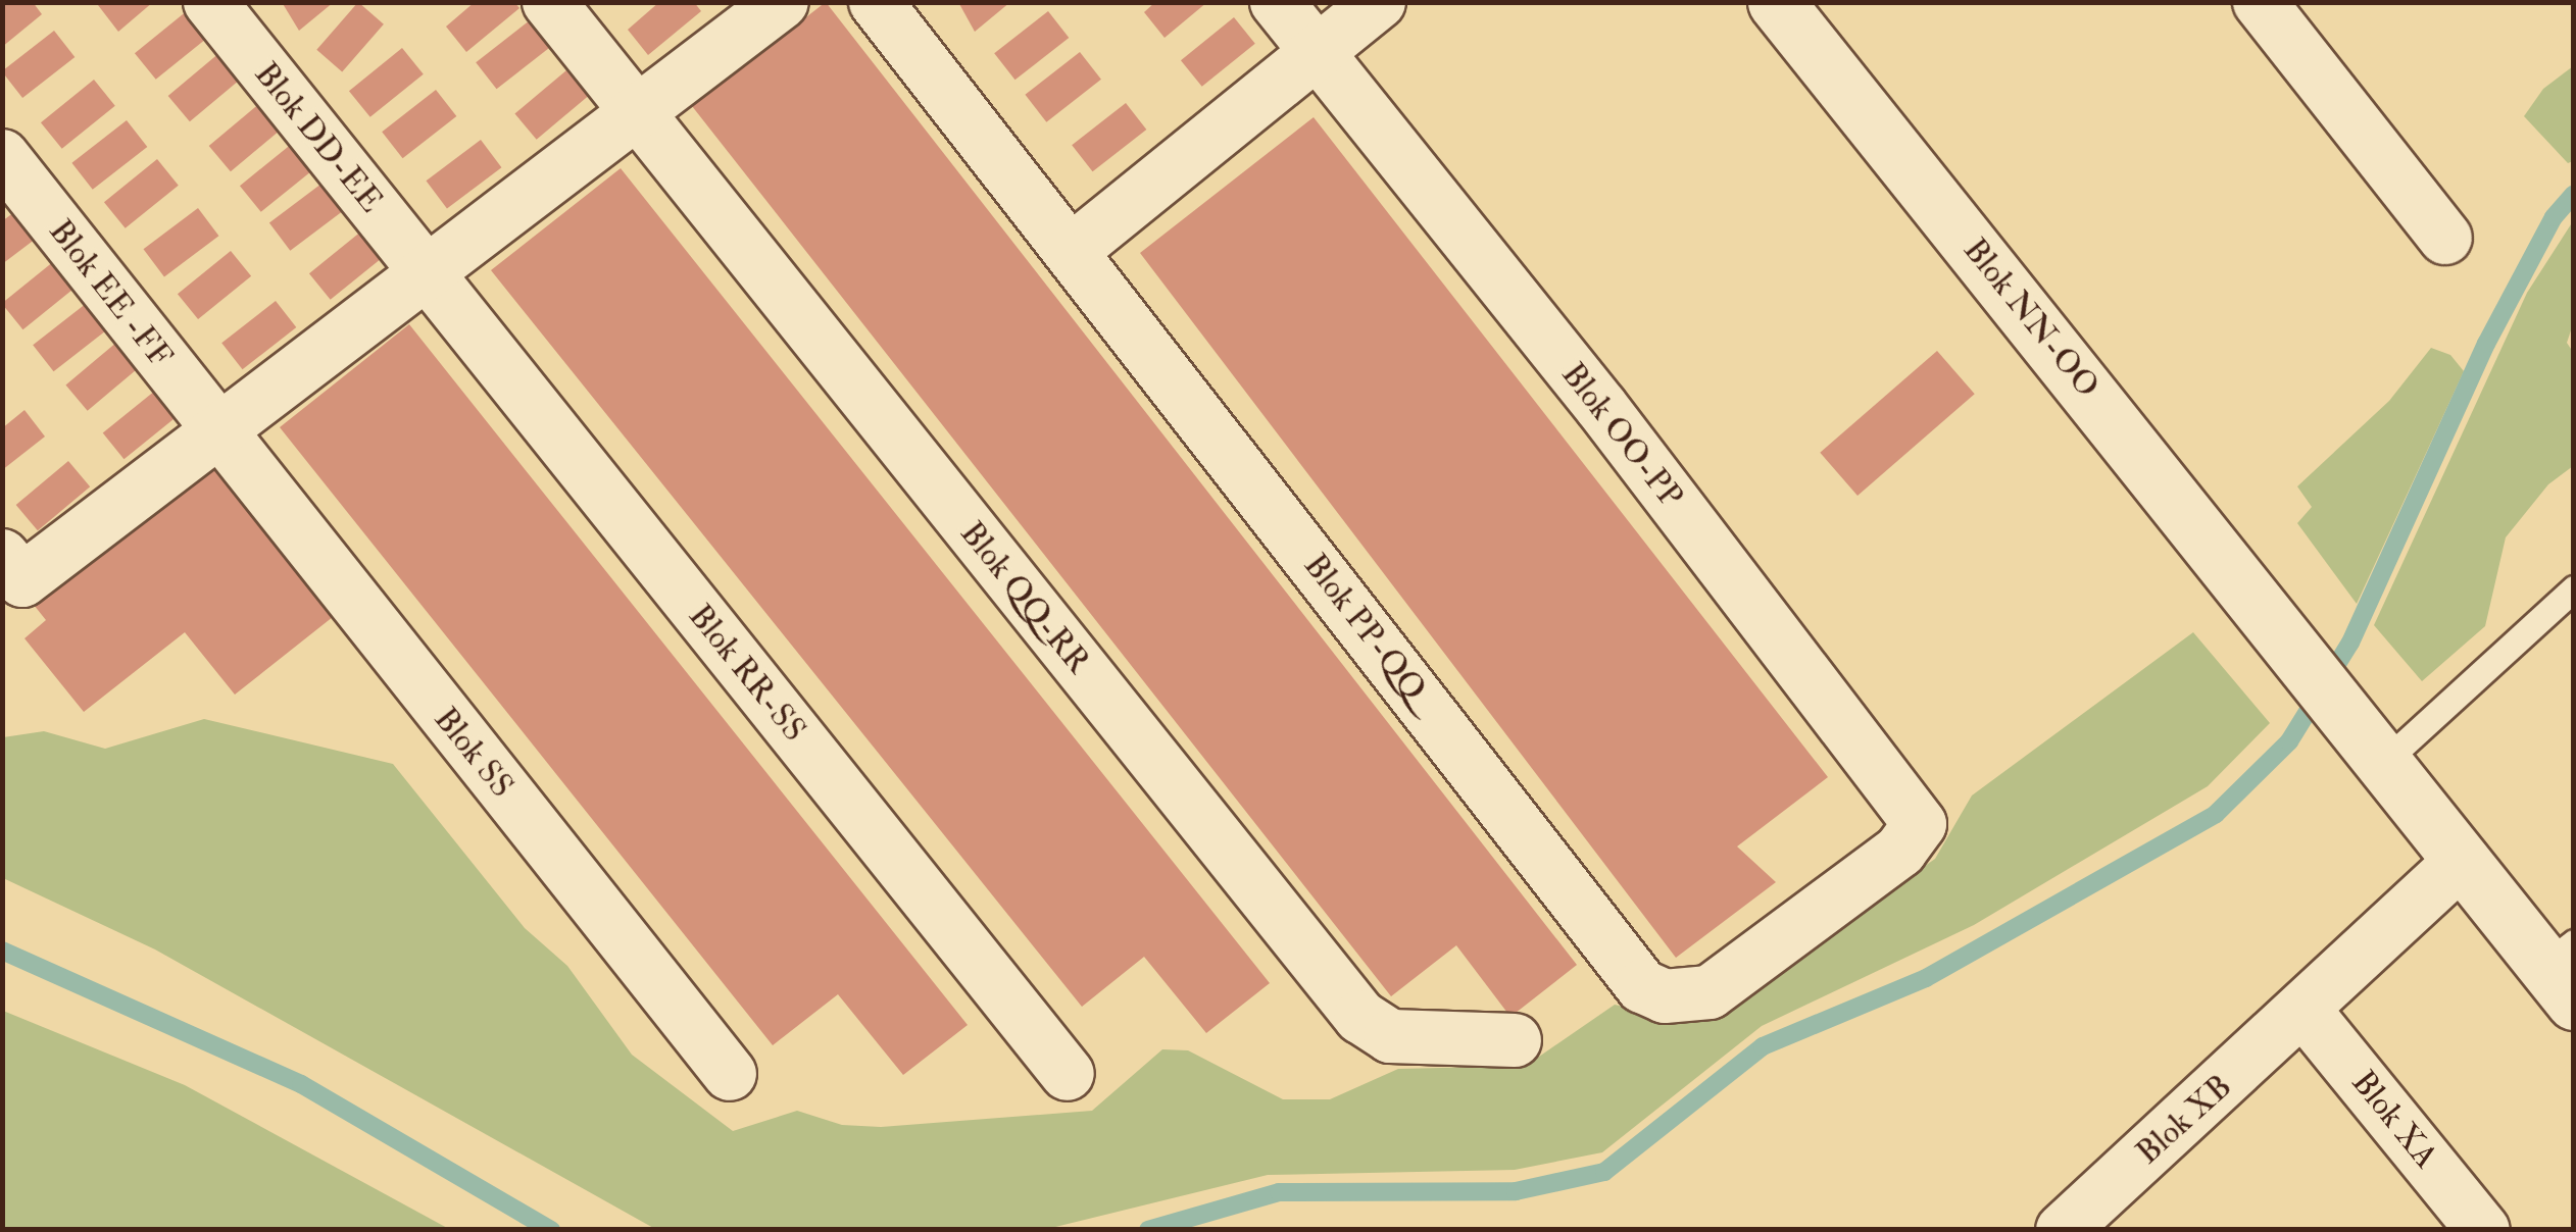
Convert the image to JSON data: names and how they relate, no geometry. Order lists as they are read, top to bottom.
{
  "streets": {
    "street": [
      "Blok DD-EE",
      "Blok EE -FF",
      "Blok NN-OO",
      "Blok OO-PP",
      "Blok QQ-RR",
      "Blok PP-QQ",
      "Blok RR-SS",
      "Blok SS",
      "Blok XB",
      "Blok XA"
    ]
  },
  "crossings": [
    ["Blok DD-EE", "Blok RR-SS"],
    ["Blok EE -FF", "Blok SS"],
    ["Blok NN-OO", "Blok XB"],
    ["Blok OO-PP", "Blok PP-QQ"],
    ["Blok XB", "Blok XA"]
  ]
}
